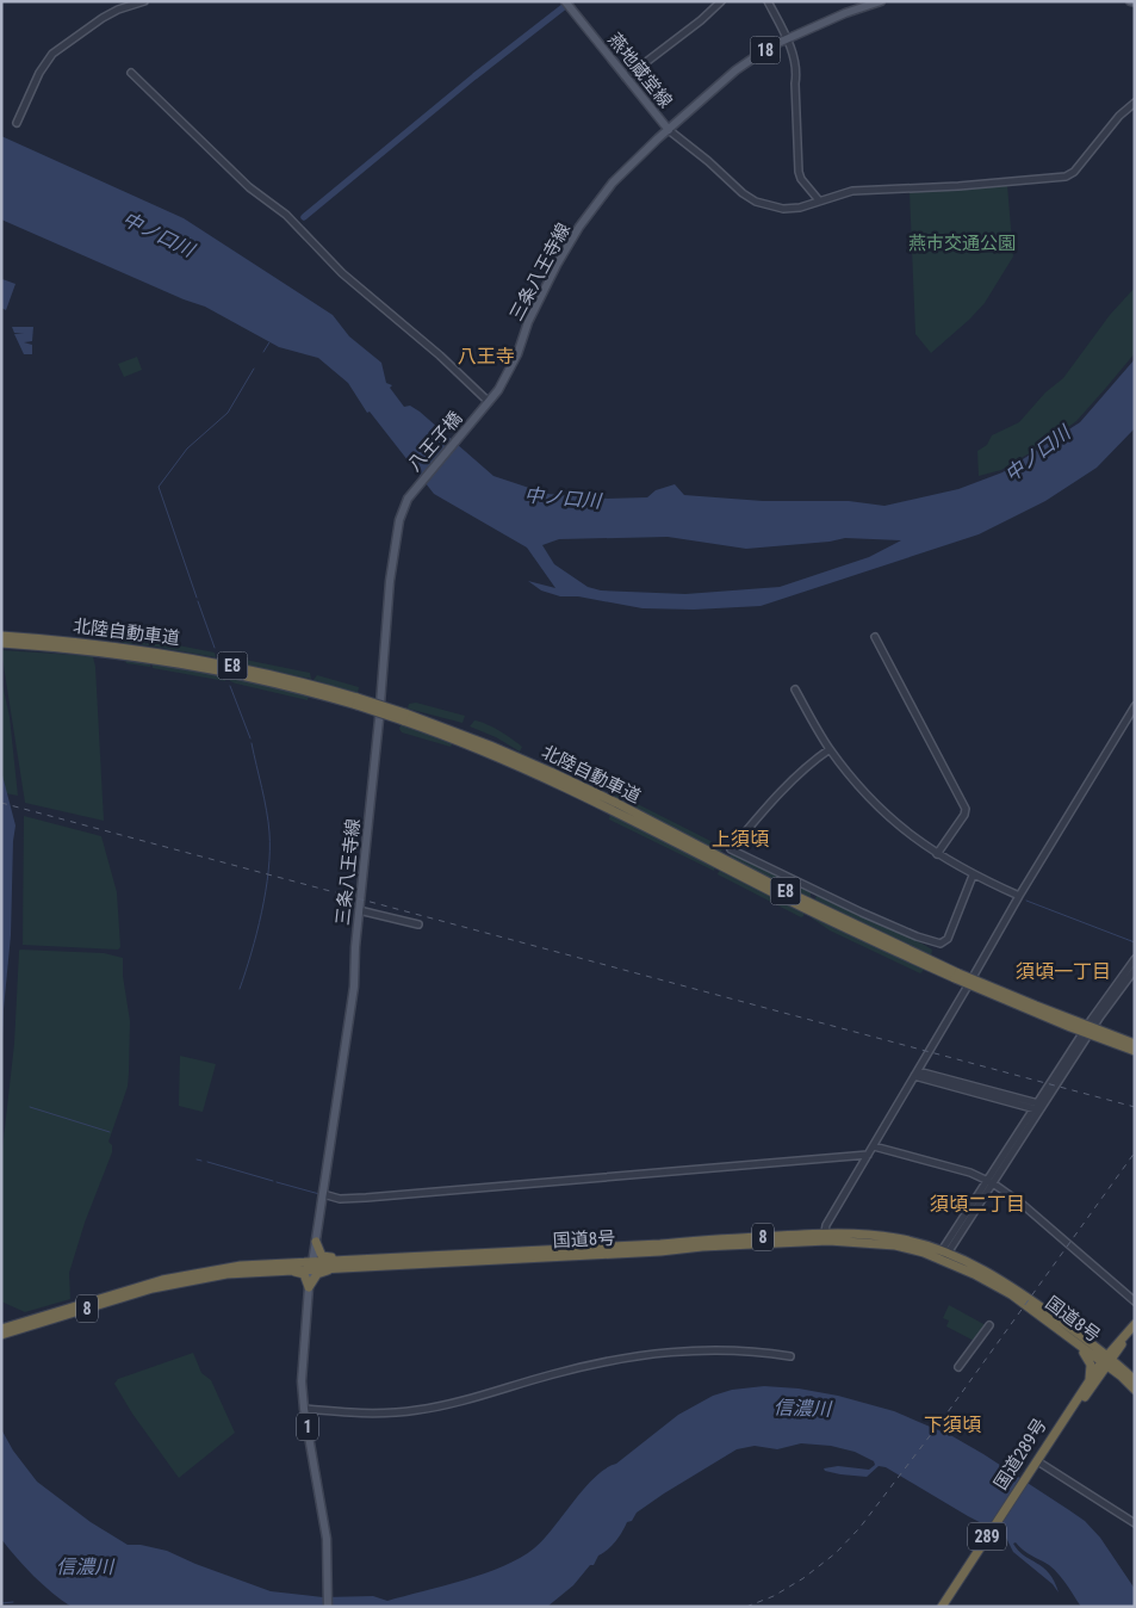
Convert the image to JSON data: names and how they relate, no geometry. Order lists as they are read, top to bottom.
{
  "streets": {
    "highway": [
      "北陸自動車道",
      "E8",
      "8",
      "国道8号",
      "国道289号",
      "289"
    ],
    "main road": [
      "18",
      "燕地蔵堂線",
      "三条八王寺線",
      "八王子橋",
      "1"
    ]
  },
  "crossings": [
    ["燕地蔵堂線", "三条八王寺線"],
    ["三条八王寺線", "八王子橋"],
    ["三条八王寺線", "国道8号"],
    ["三条八王寺線", "1"],
    ["国道8号", "1"],
    ["国道8号", "国道289号"]
  ],
  "districts": [
    "八王寺",
    "上須頃",
    "須頃一丁目",
    "須頃二丁目",
    "下須頃"
  ],
  "water": ["中ノ口川", "信濃川"],
  "parks": ["燕市交通公園"]
}
